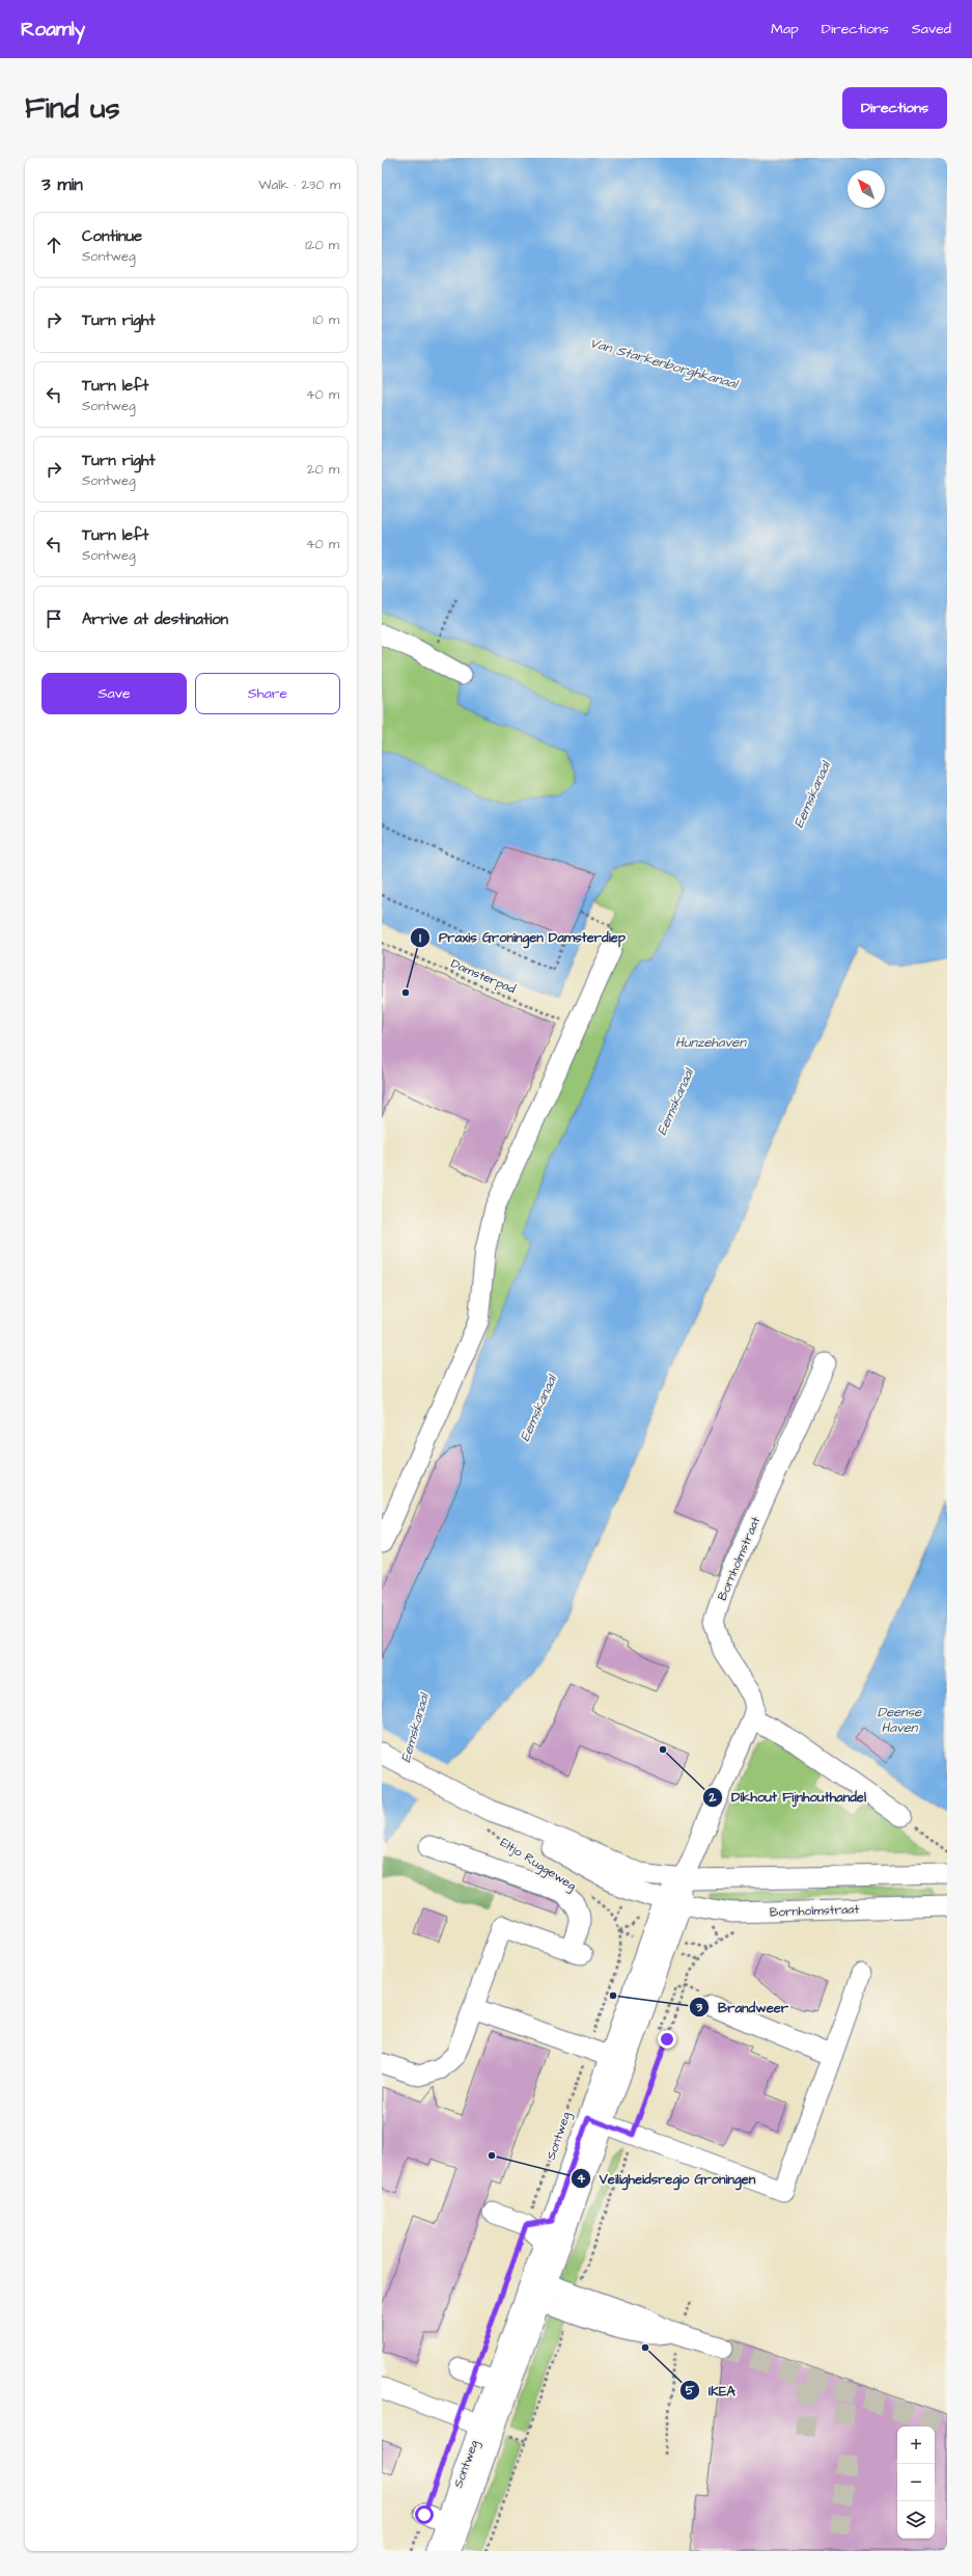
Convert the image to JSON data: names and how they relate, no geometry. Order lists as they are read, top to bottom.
{
  "streets": {
    "street": ["Bornholmstraat", "Eltjo Ruggeweg", "Sontweg"],
    "path": ["Damsterpad"]
  },
  "crossings": [
    ["Bornholmstraat", "Eltjo Ruggeweg"],
    ["Bornholmstraat", "Sontweg"],
    ["Eltjo Ruggeweg", "Sontweg"]
  ],
  "water": [
    "Van Starkenborghkanaal",
    "Eemskanaal",
    "Hunzehaven",
    "Deense Haven"
  ],
  "places": [
    "Praxis Groningen Damsterdiep",
    "Dikhout Fijnhouthandel",
    "Brandweer",
    "Veiligheidsregio Groningen",
    "IKEA"
  ],
  "north": "top left",
  "page": {
    "header": "Roamly",
    "nav": ["Map", "Directions", "Saved"],
    "buttons": [
      "Directions",
      ["Save", "Share"]
    ],
    "title": "Find us",
    "heading": ["3 min", "Walk · 230 m"],
    "list": [
      ["Continue", "Sontweg", "120 m"],
      ["Turn right", "10 m"],
      ["Turn left", "Sontweg", "40 m"],
      ["Turn right", "Sontweg", "20 m"],
      ["Turn left", "Sontweg", "40 m"],
      "Arrive at destination"
    ],
    "map_buttons": ["+", "−"]
  }
}
